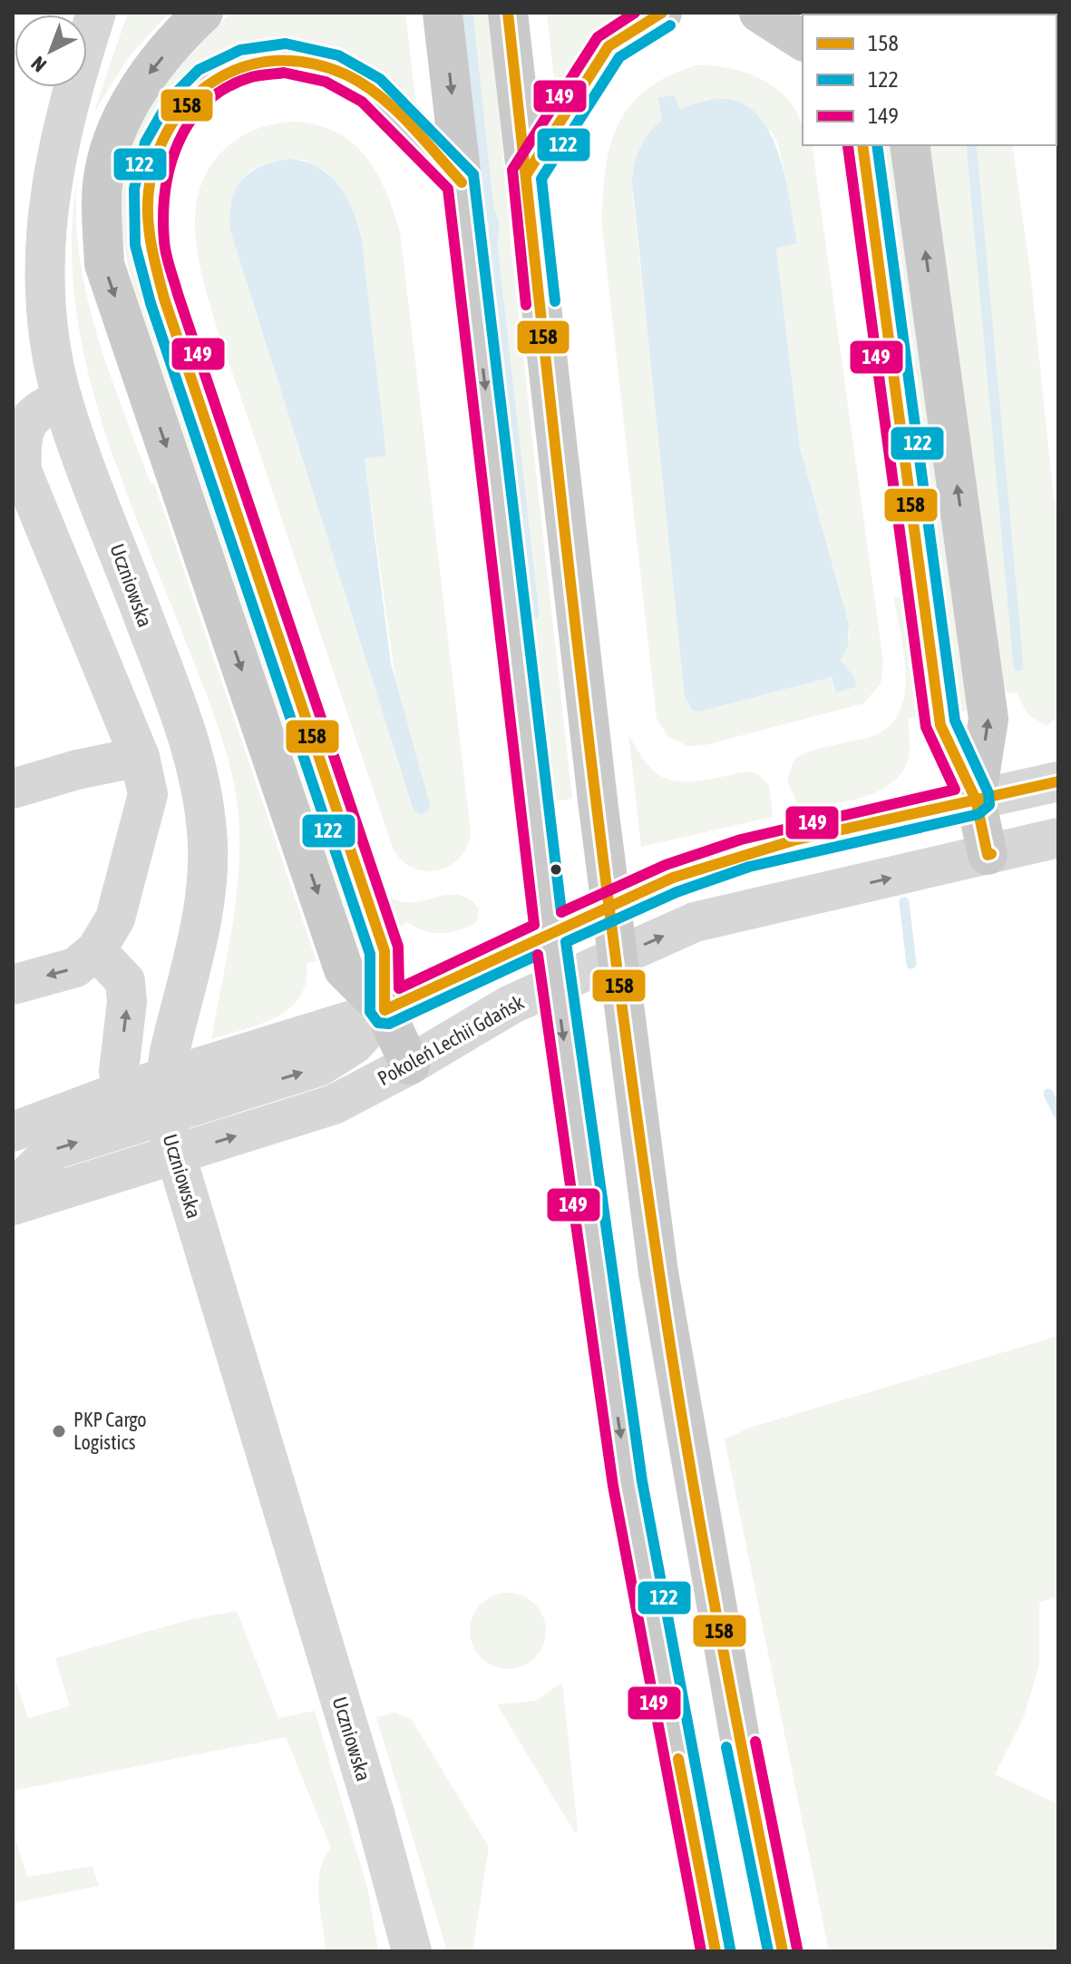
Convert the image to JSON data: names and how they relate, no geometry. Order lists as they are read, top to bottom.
{
  "streets": {
    "street": ["Uczniowska", "Pokoleń Lechii Gdańsk"]
  },
  "places": ["PKP Cargo Logistics"],
  "lines": ["transit line 158", "transit line 149", "transit line 122"],
  "legend": ["158", "122", "149"],
  "north": "bottom left"
}
